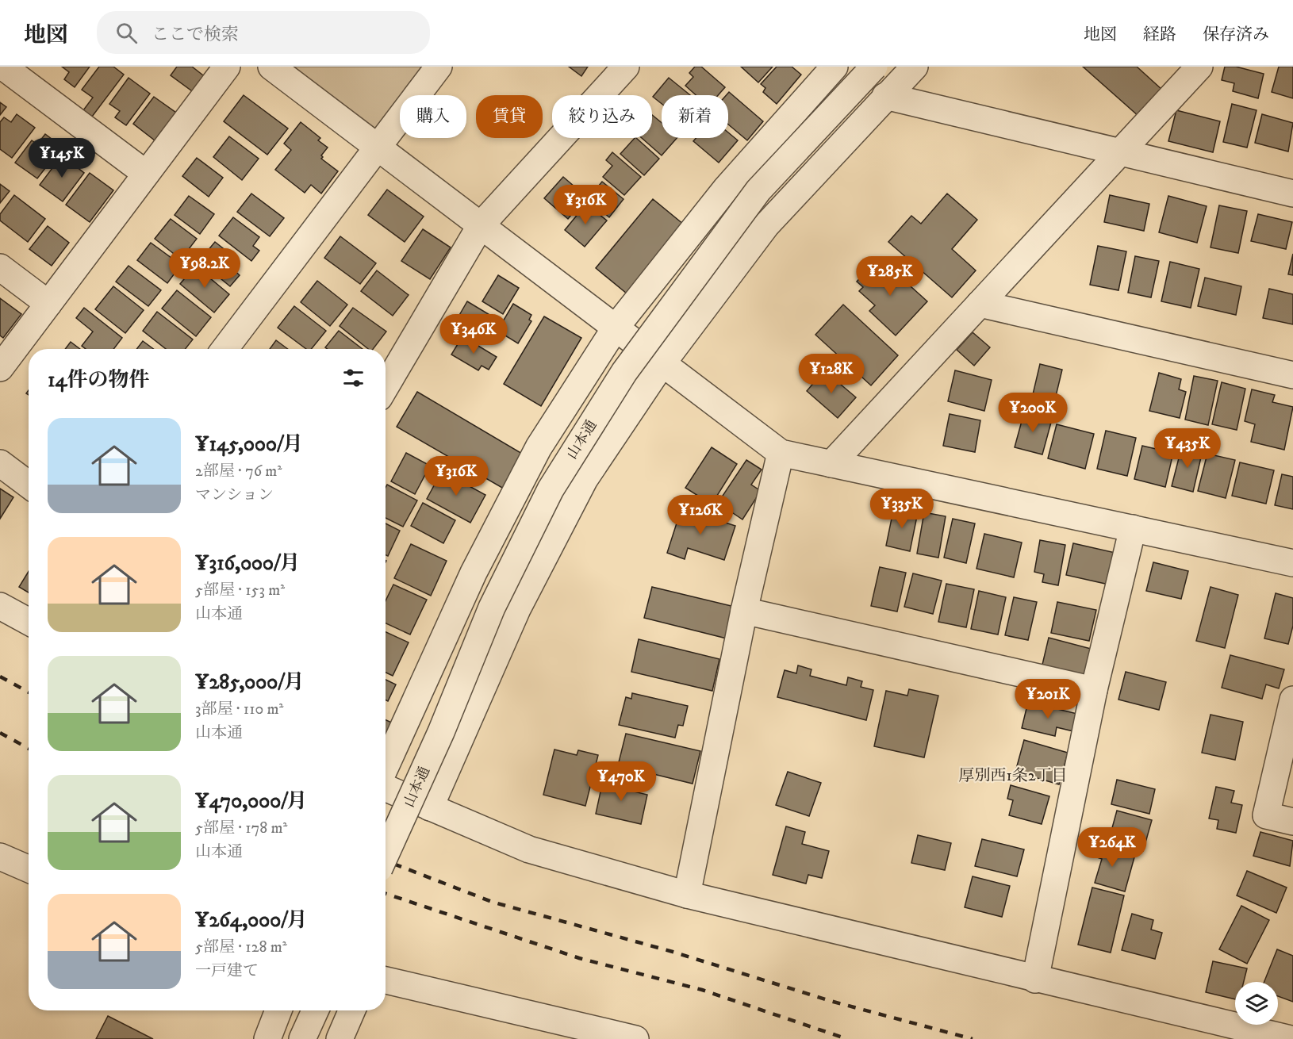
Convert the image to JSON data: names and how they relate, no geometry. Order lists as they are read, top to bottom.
{
  "streets": {
    "street": ["山本通"]
  },
  "districts": ["厚別西1条2丁目"],
  "page": {
    "header": "地図",
    "search": "ここで検索",
    "nav": ["地図", "経路", "保存済み"],
    "chip": [
      "購入",
      "賃貸",
      "絞り込み",
      "新着"
    ],
    "price": [
      "¥145K",
      "¥316K",
      "¥98.2K",
      "¥285K",
      "¥346K",
      "¥128K",
      "¥200K",
      "¥435K",
      "¥316K",
      "¥335K",
      "¥126K",
      "¥201K",
      "¥470K",
      "¥264K"
    ],
    "heading": "14件の物件",
    "list": [
      {
        "name": "¥145,000/月",
        "note": "2部屋 · 76 m² · マンション"
      },
      {
        "name": "¥316,000/月",
        "note": "5部屋 · 153 m² · 山本通"
      },
      {
        "name": "¥285,000/月",
        "note": "3部屋 · 110 m² · 山本通"
      },
      {
        "name": "¥470,000/月",
        "note": "5部屋 · 178 m² · 山本通"
      },
      {
        "name": "¥264,000/月",
        "note": "5部屋 · 128 m² · 一戸建て"
      }
    ]
  }
}
